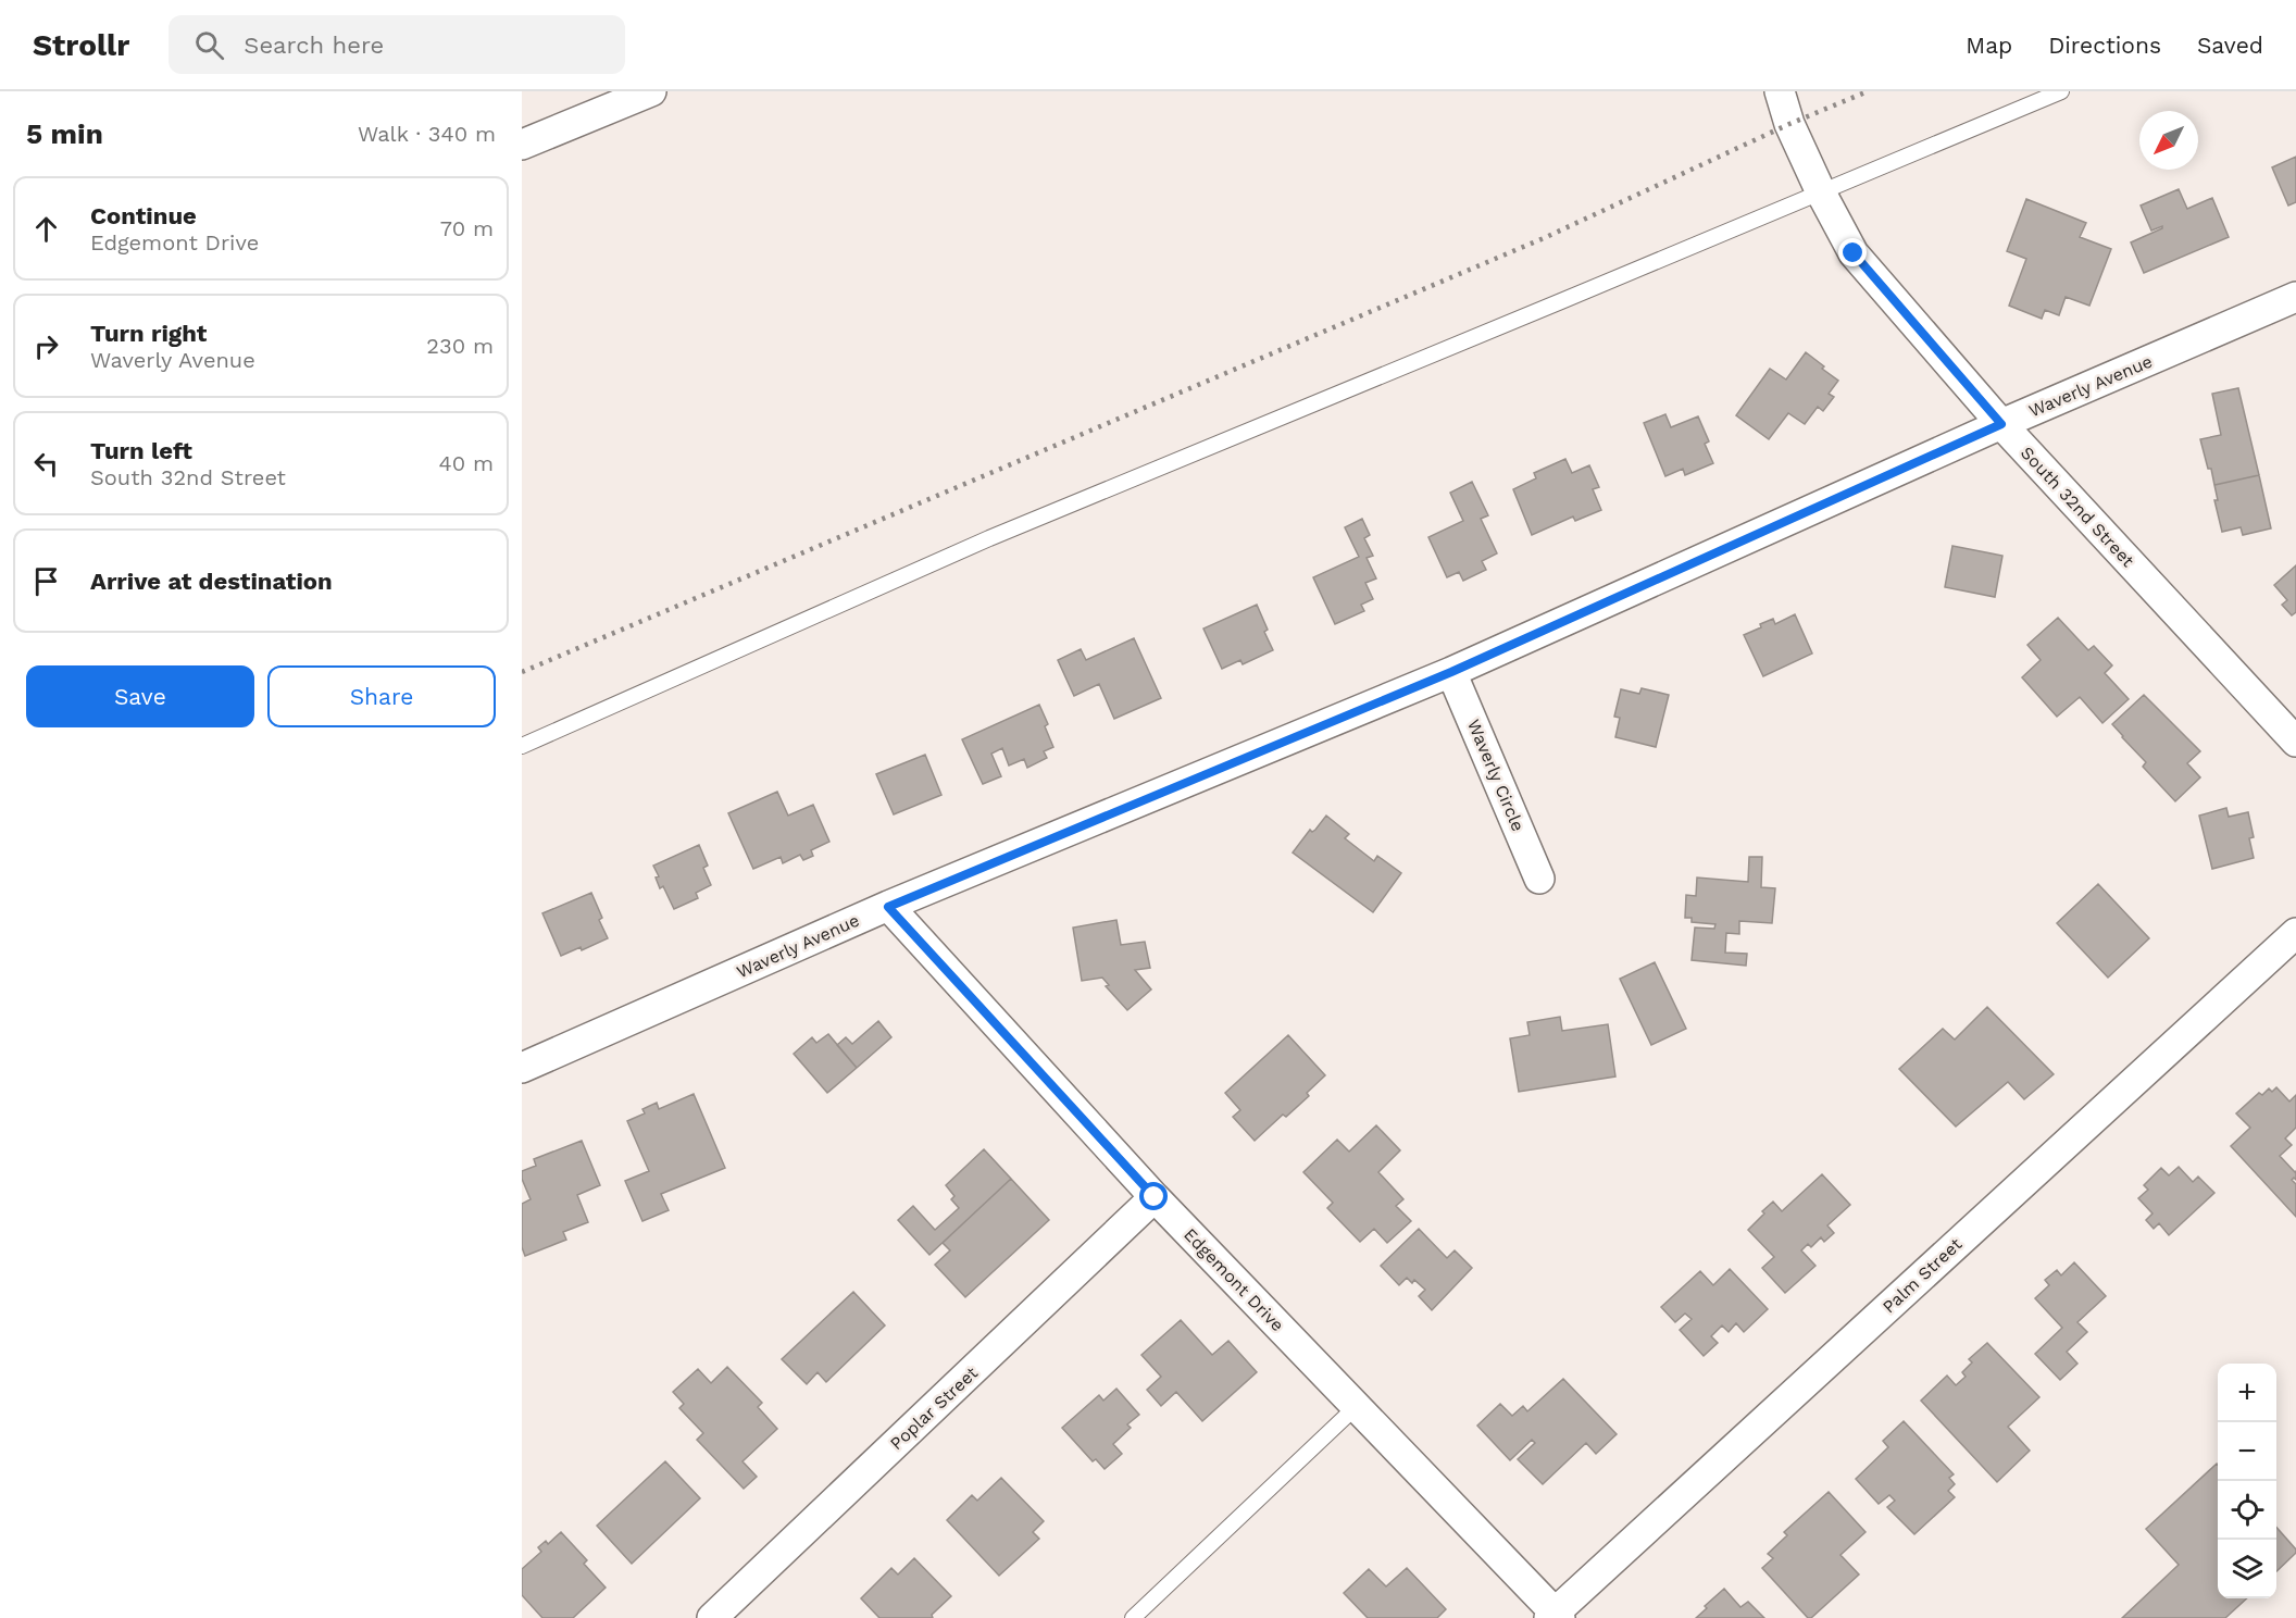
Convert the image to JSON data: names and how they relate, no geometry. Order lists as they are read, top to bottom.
{
  "streets": {
    "street": [
      "Waverly Avenue",
      "South 32nd Street",
      "Waverly Circle",
      "Palm Street",
      "Edgemont Drive",
      "Poplar Street"
    ]
  },
  "crossings": [
    ["Waverly Avenue", "South 32nd Street"],
    ["Waverly Avenue", "Waverly Circle"],
    ["Waverly Avenue", "Edgemont Drive"],
    ["Palm Street", "Edgemont Drive"],
    ["Edgemont Drive", "Poplar Street"]
  ],
  "north": "bottom left",
  "page": {
    "header": "Strollr",
    "search": "Search here",
    "nav": ["Map", "Directions", "Saved"],
    "heading": ["5 min", "Walk · 340 m"],
    "list": [
      ["Continue", "Edgemont Drive", "70 m"],
      ["Turn right", "Waverly Avenue", "230 m"],
      ["Turn left", "South 32nd Street", "40 m"],
      "Arrive at destination"
    ],
    "buttons": ["Save", "Share"],
    "map_buttons": ["+", "−"]
  }
}
